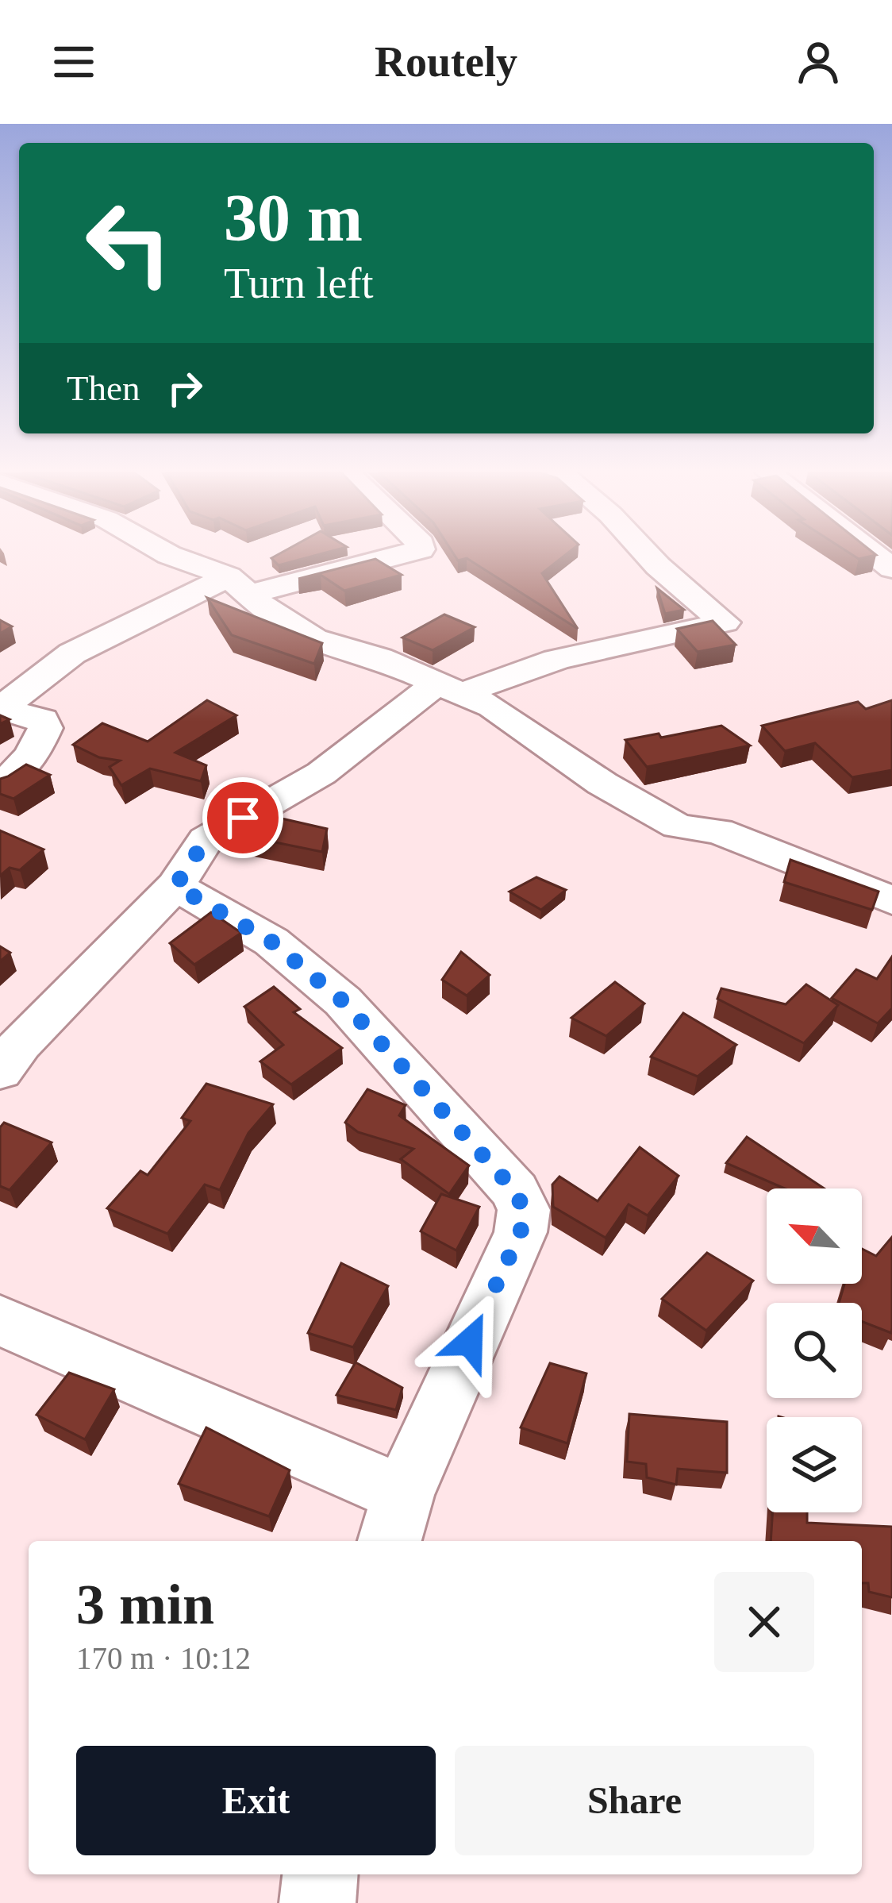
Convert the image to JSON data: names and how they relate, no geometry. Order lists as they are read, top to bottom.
{
  "north": "top left",
  "page": {
    "header": "Routely",
    "turn": ["30 m", "Turn left"],
    "then": "Then",
    "heading": ["3 min", "170 m · 10:12"],
    "buttons": ["Exit", "Share"]
  }
}
